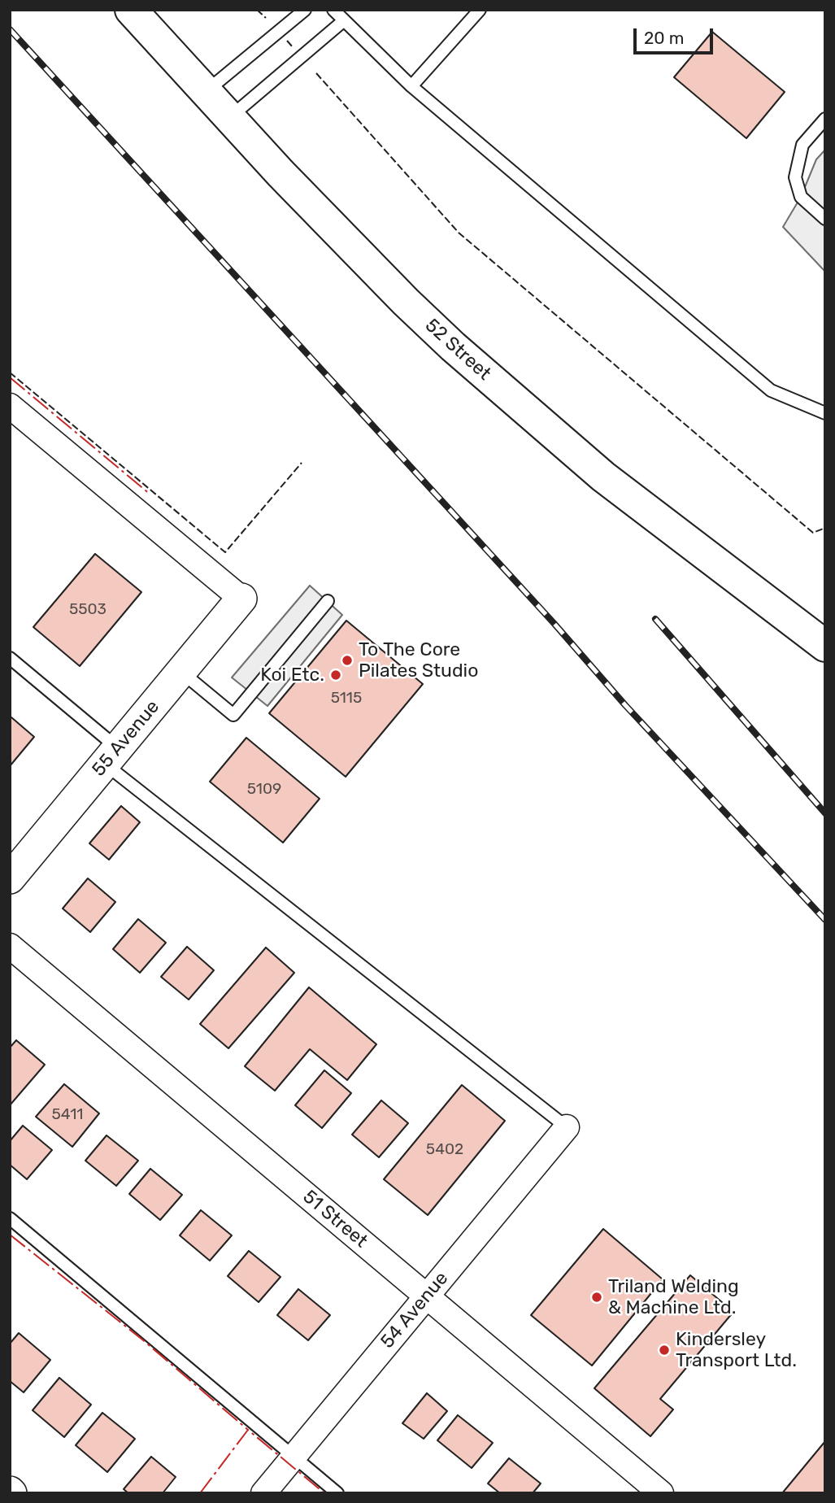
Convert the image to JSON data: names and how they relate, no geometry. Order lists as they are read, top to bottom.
{
  "streets": {
    "main road": ["52 Street"],
    "street": ["55 Avenue", "51 Street", "54 Avenue"]
  },
  "crossings": [
    ["51 Street", "54 Avenue"]
  ],
  "places": [
    "To The Core Pilates Studio",
    "Koi Etc.",
    "Triland Welding & Machine Ltd.",
    "Kindersley Transport Ltd."
  ],
  "house_numbers": [
    "5503",
    "5115",
    "5109",
    "5411",
    "5402"
  ],
  "scale_bar": "20 m"
}
